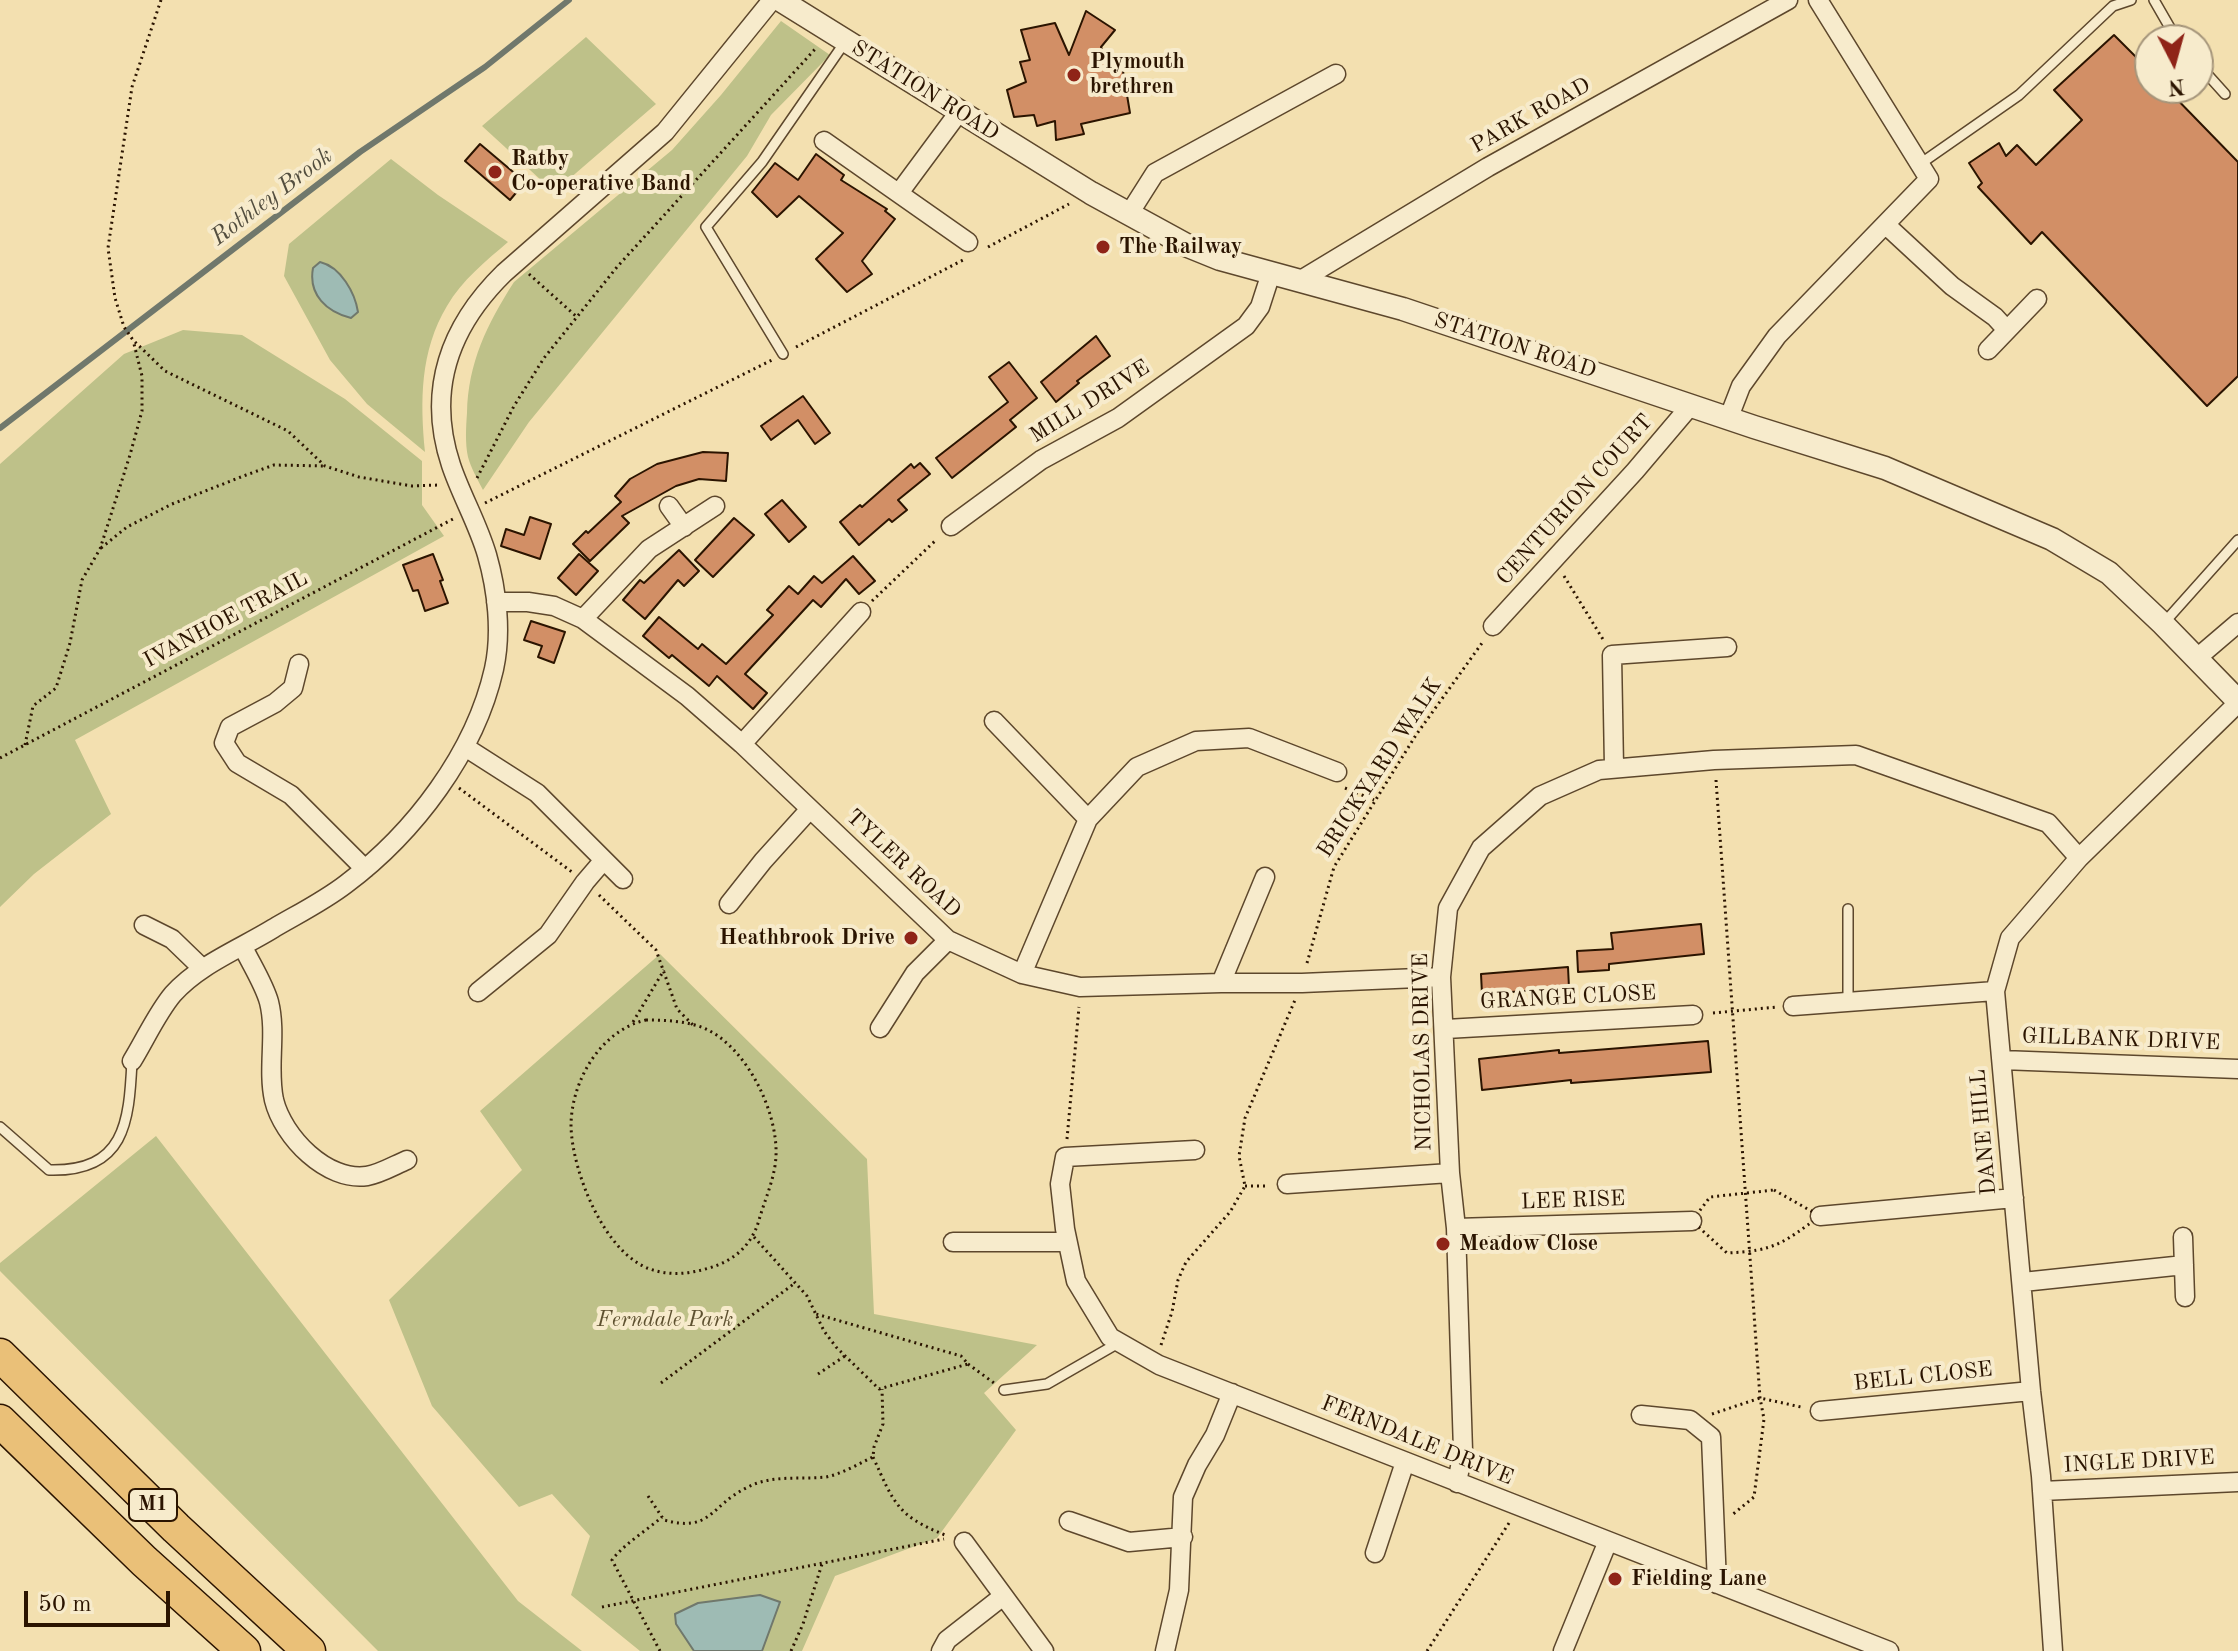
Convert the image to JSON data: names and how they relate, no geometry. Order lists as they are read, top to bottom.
{
  "streets": {
    "highway": ["M1"],
    "street": [
      "STATION ROAD",
      "PARK ROAD",
      "MILL DRIVE",
      "CENTURION COURT",
      "TYLER ROAD",
      "GRANGE CLOSE",
      "GILLBANK DRIVE",
      "NICHOLAS DRIVE",
      "DANE HILL",
      "LEE RISE",
      "BELL CLOSE",
      "FERNDALE DRIVE",
      "INGLE DRIVE"
    ],
    "path": ["IVANHOE TRAIL", "BRICKYARD WALK"]
  },
  "crossings": [
    ["STATION ROAD", "PARK ROAD"],
    ["STATION ROAD", "MILL DRIVE"],
    ["STATION ROAD", "CENTURION COURT"],
    ["STATION ROAD", "DANE HILL"],
    ["CENTURION COURT", "BRICKYARD WALK"],
    ["BRICKYARD WALK", "TYLER ROAD"],
    ["TYLER ROAD", "NICHOLAS DRIVE"],
    ["GRANGE CLOSE", "NICHOLAS DRIVE"],
    ["GILLBANK DRIVE", "DANE HILL"],
    ["NICHOLAS DRIVE", "DANE HILL"],
    ["NICHOLAS DRIVE", "LEE RISE"],
    ["NICHOLAS DRIVE", "FERNDALE DRIVE"],
    ["DANE HILL", "BELL CLOSE"],
    ["DANE HILL", "INGLE DRIVE"]
  ],
  "water": ["Rothley Brook"],
  "parks": ["Ferndale Park"],
  "places": [
    "Plymouth brethren",
    "Ratby Co-operative Band",
    "The Railway",
    "Heathbrook Drive",
    "Meadow Close",
    "Fielding Lane"
  ],
  "scale_bar": "50 m",
  "north": "bottom"
}
